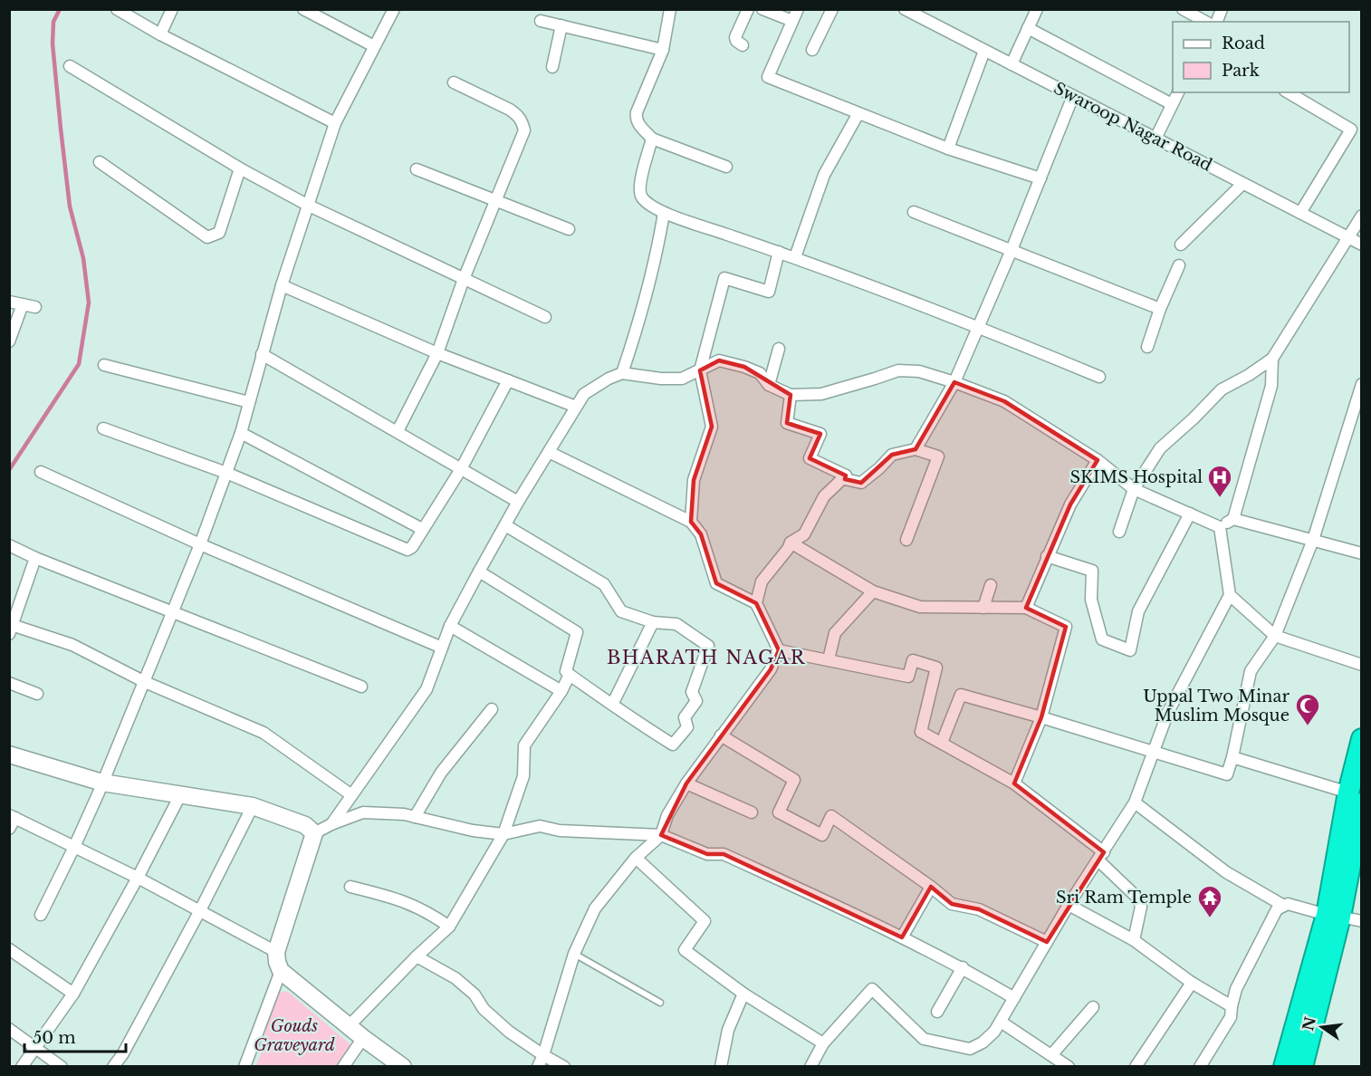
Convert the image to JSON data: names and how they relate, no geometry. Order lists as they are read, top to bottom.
{
  "streets": {
    "street": ["Swaroop Nagar Road"]
  },
  "districts": ["BHARATH NAGAR"],
  "parks": ["Gouds Graveyard"],
  "places": {
    "hospital": ["SKIMS Hospital"],
    "mosque": ["Uppal Two Minar Muslim Mosque"],
    "temple": ["Sri Ram Temple"]
  },
  "legend": ["Road", "Park"],
  "scale_bar": "50 m",
  "north": "left"
}
